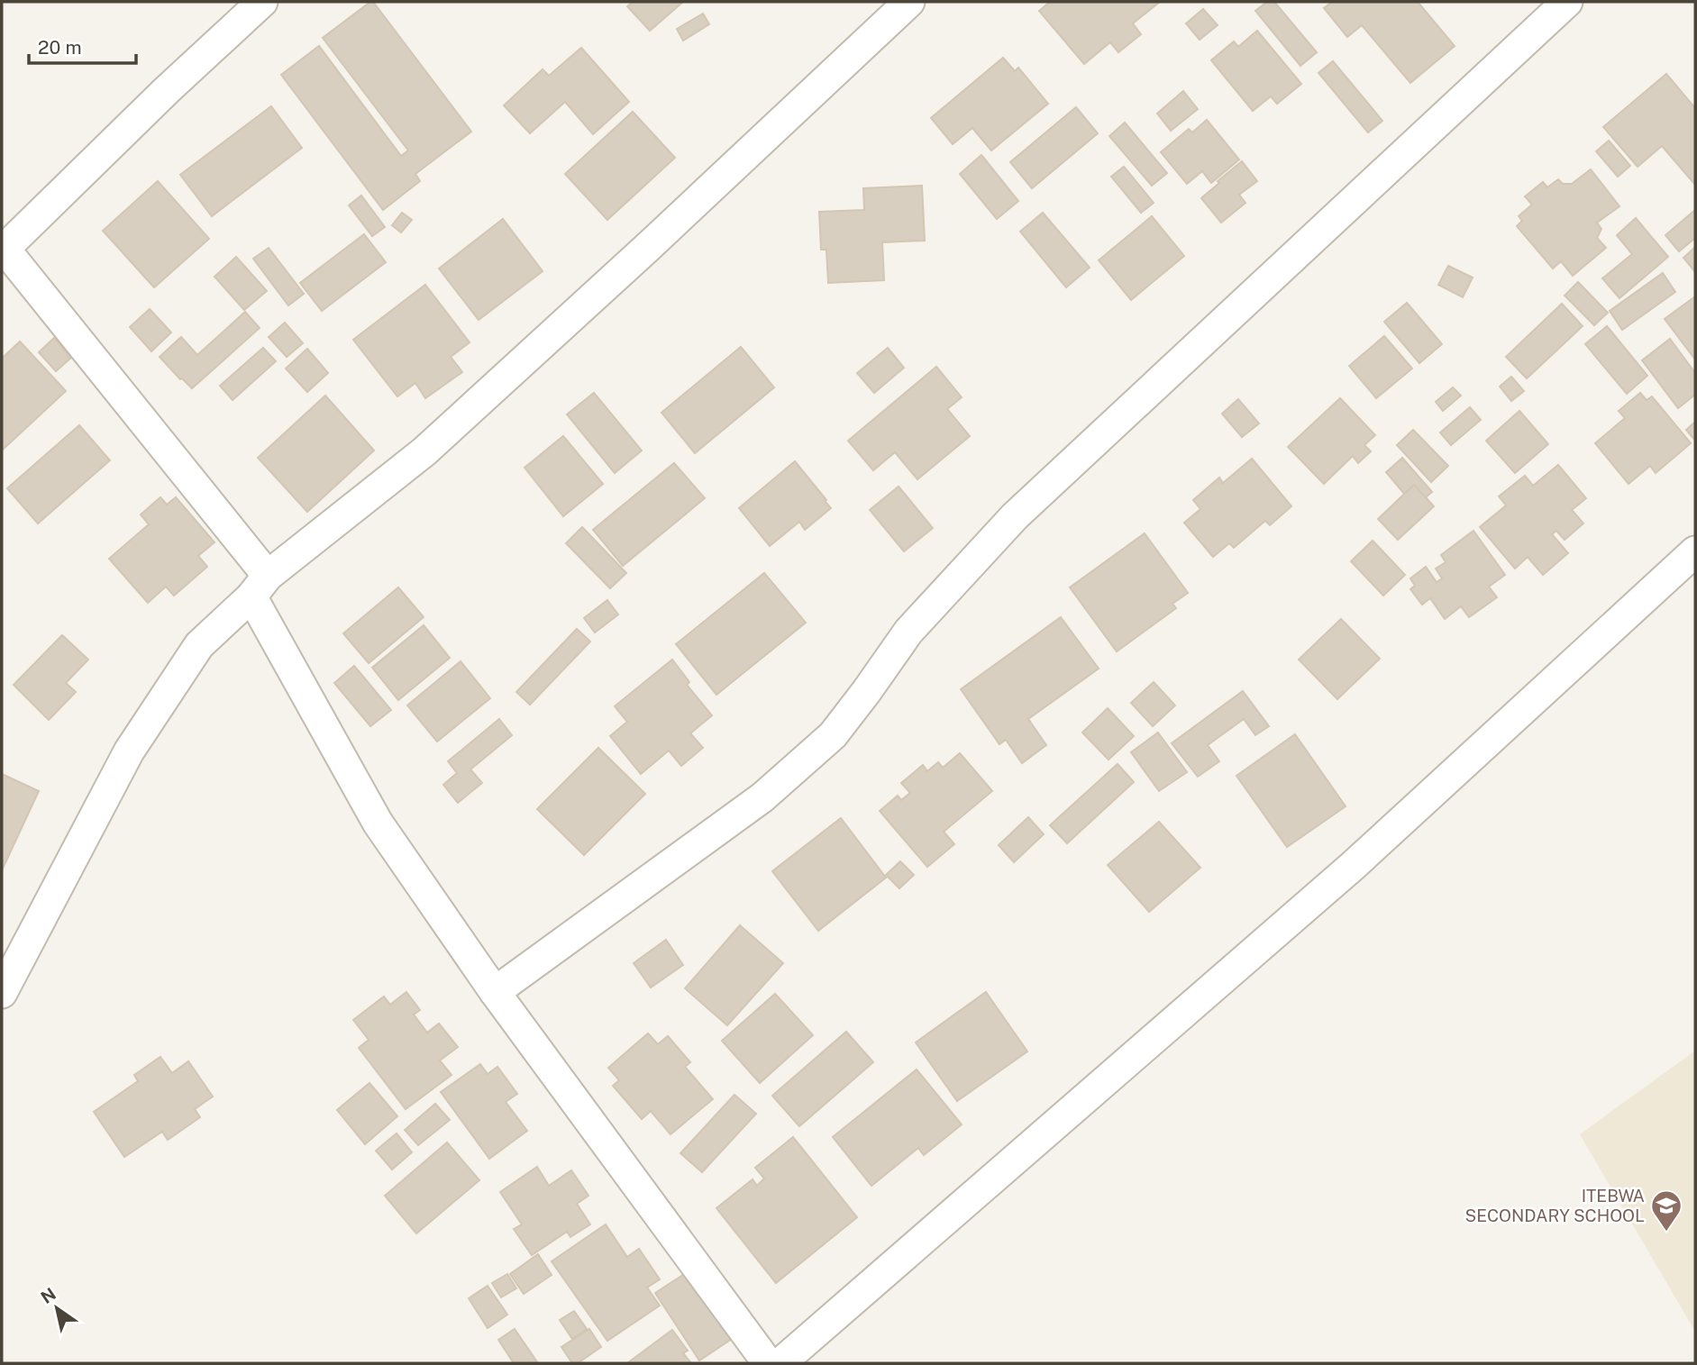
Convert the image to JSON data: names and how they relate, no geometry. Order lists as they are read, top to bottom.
{
  "places": {
    "school or university": ["ITEBWA SECONDARY SCHOOL"]
  },
  "scale_bar": "20 m",
  "north": "top left"
}
